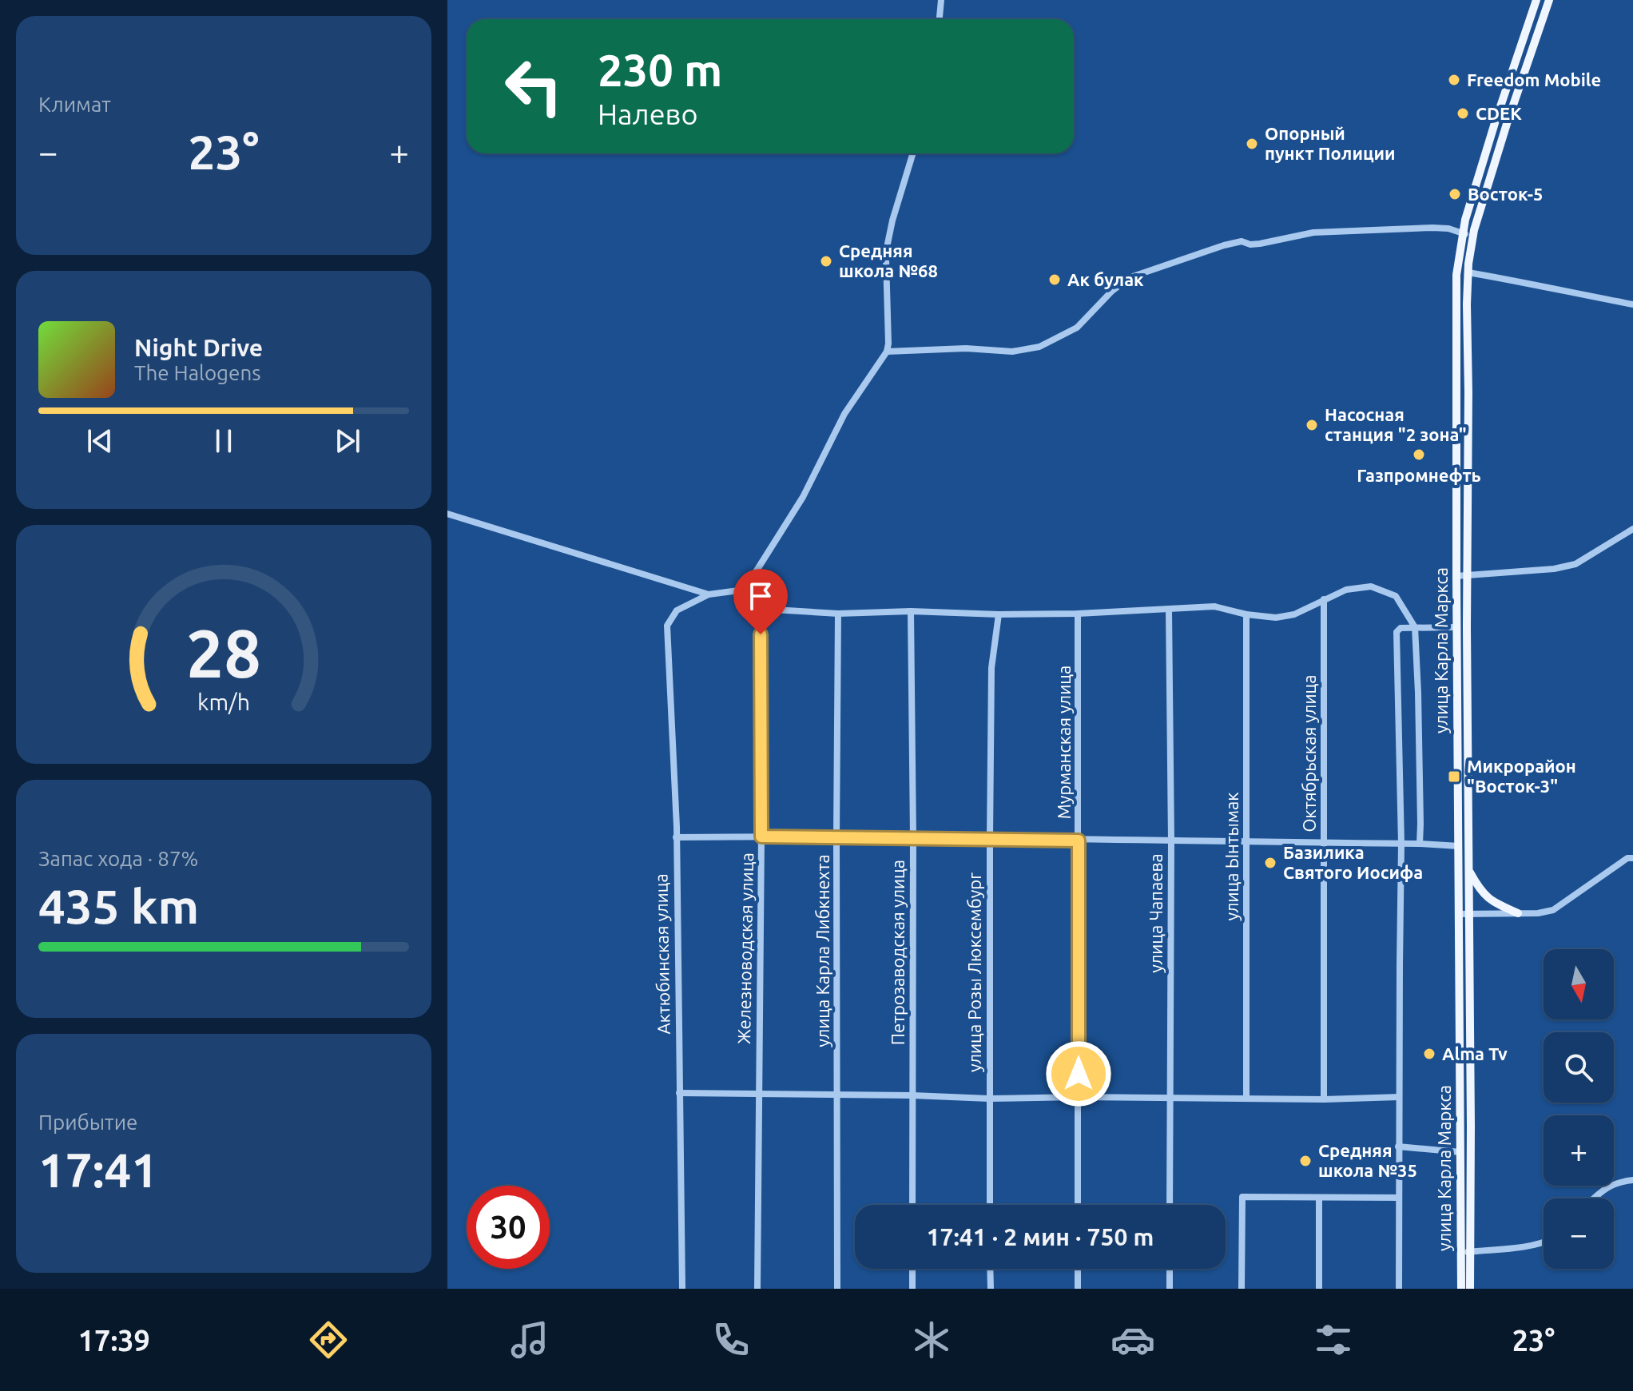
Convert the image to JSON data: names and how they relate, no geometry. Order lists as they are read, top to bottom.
{
  "streets": {
    "main road": ["улица Карла Маркса"],
    "street": [
      "Мурманская улица",
      "Октябрьская улица",
      "улица Ынтымак",
      "улица Чапаева",
      "Железноводская улица",
      "улица Карла Либкнехта",
      "Петрозаводская улица",
      "Актюбинская улица",
      "улица Розы Люксембург"
    ]
  },
  "places": {
    "other": [
      "Freedom Mobile",
      "CDEK",
      "Опорный пункт Полиции",
      "Восток-5",
      "Средняя школа №68",
      "Ак булак",
      "Насосная станция \"2 зона\"",
      "Газпромнефть",
      "Базилика Святого Иосифа",
      "Alma Tv",
      "Средняя школа №35"
    ],
    "transit": ["Микрорайон \"Восток-3\""]
  },
  "north": "bottom",
  "page": {
    "tile": [
      "Климат",
      ["Запас хода · 87%", "435 km"],
      ["Прибытие", "17:41"]
    ],
    "turn": ["230 m", "Налево"],
    "heat": ["−", "23°", "+"],
    "song": ["Night Drive", "The Halogens"],
    "map_buttons": ["+", "−"],
    "limit": "30",
    "trip": "17:41 · 2 мин · 750 m",
    "tabs": ["17:39", "23°"],
    "gauge": ["28", "km/h"]
  }
}
